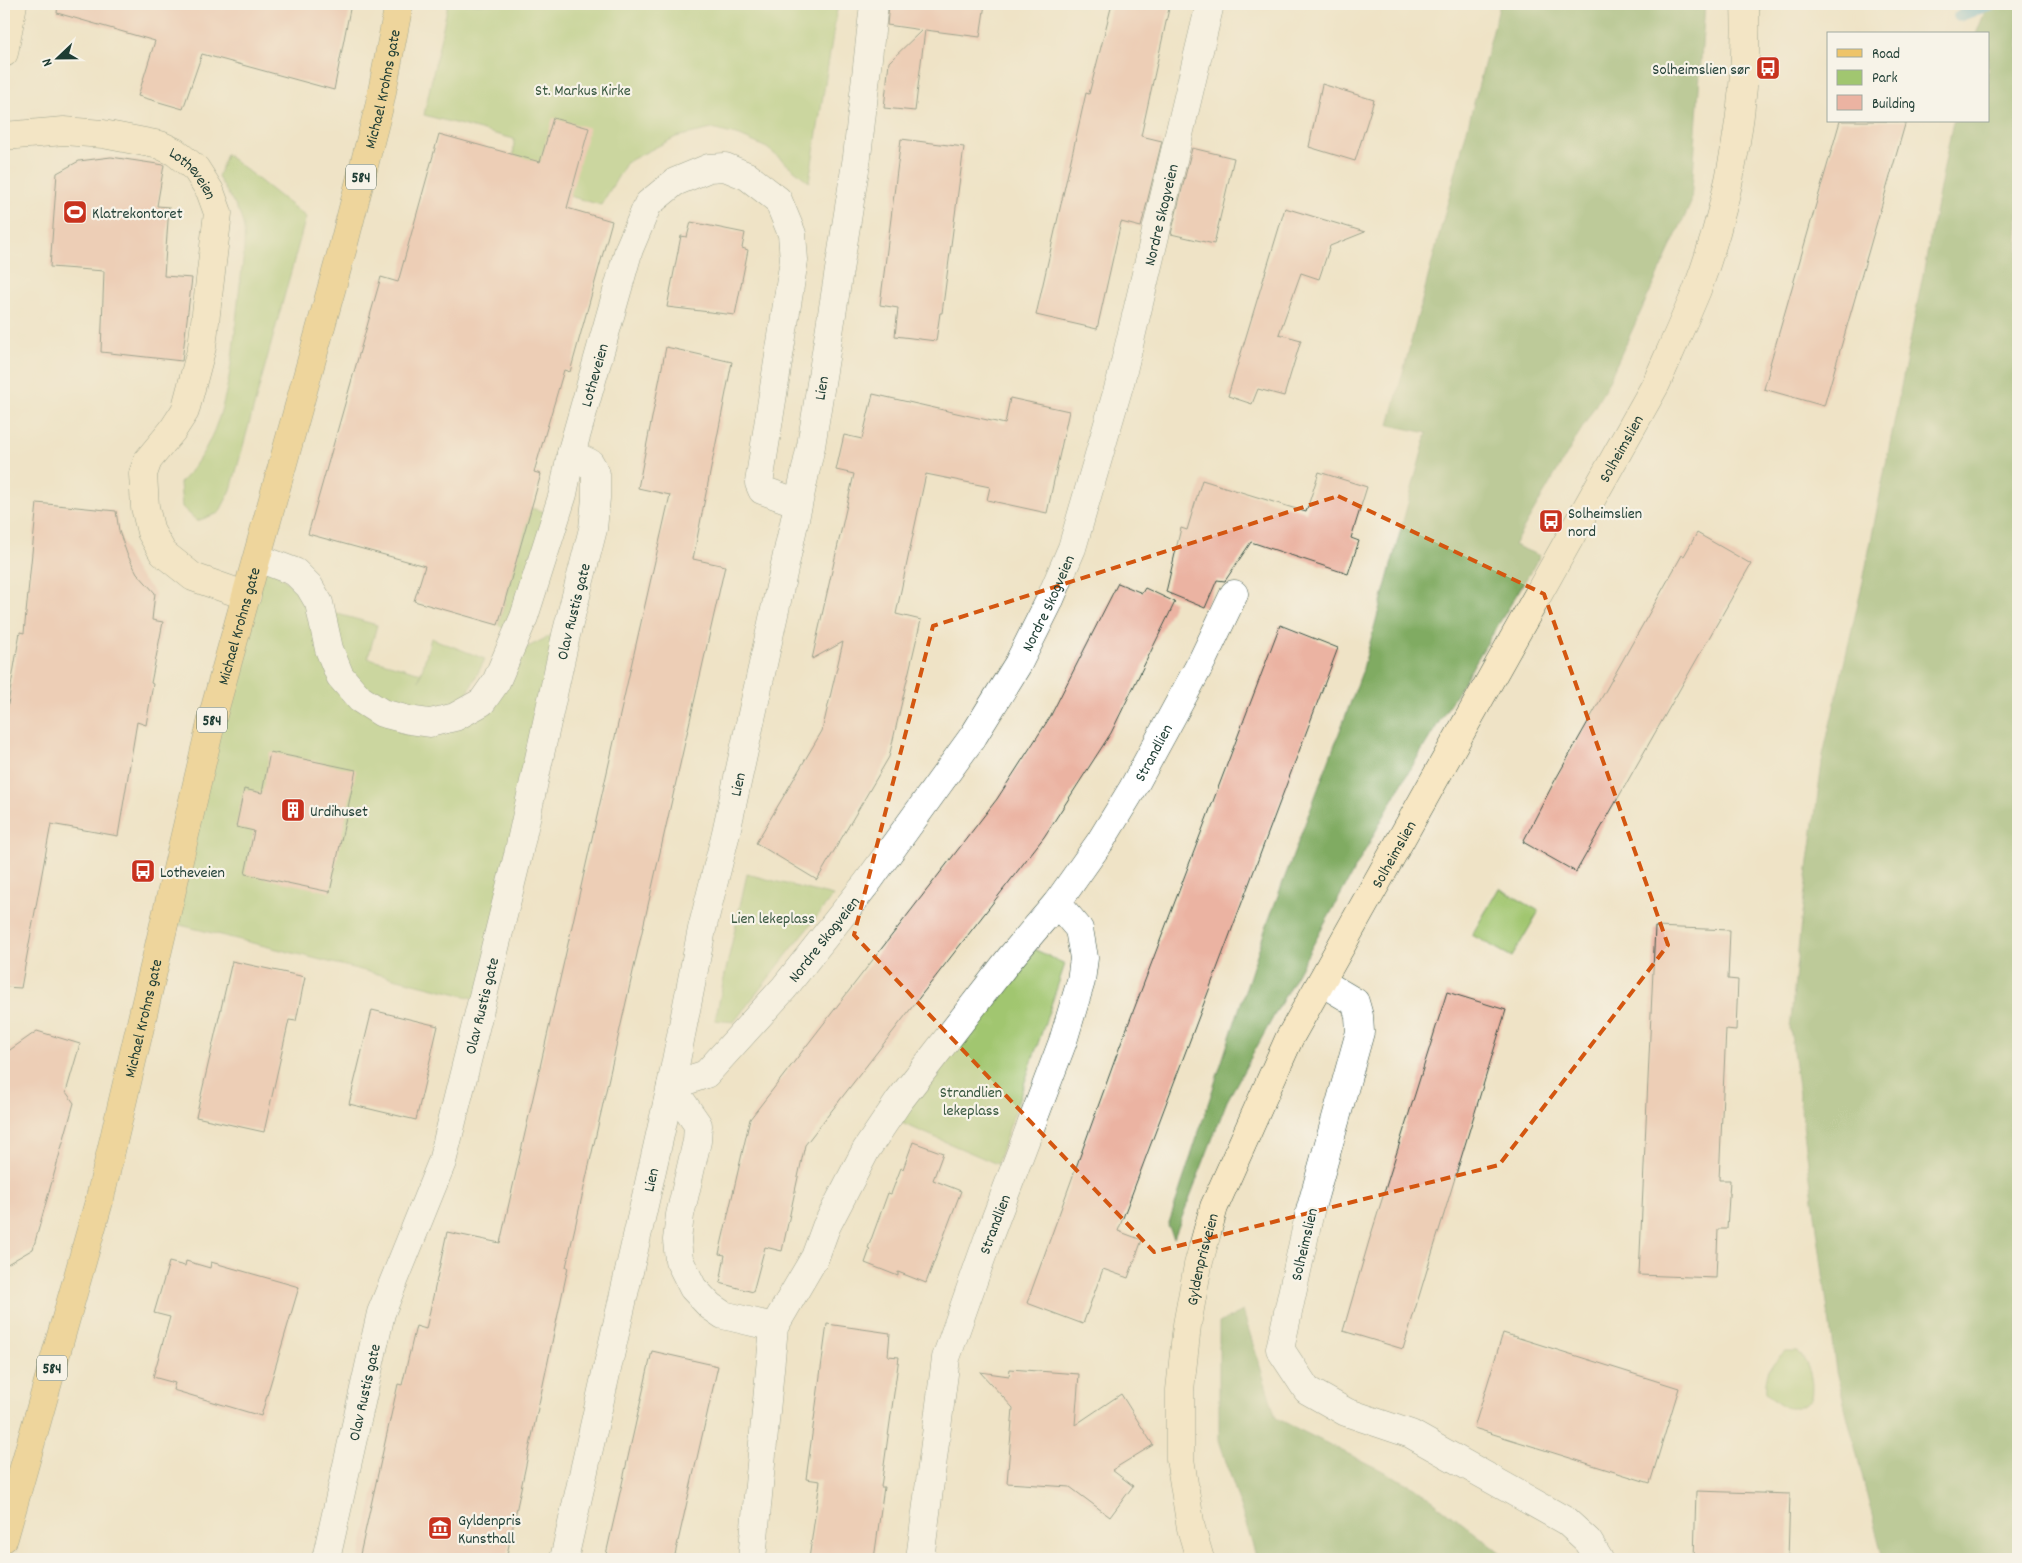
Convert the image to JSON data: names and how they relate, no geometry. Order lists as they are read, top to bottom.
{
  "streets": {
    "main road": ["Michael Krohns gate", "584"],
    "street": [
      "Lotheveien",
      "Nordre Skogveien",
      "Lien",
      "Solheimslien",
      "Olav Rustis gate",
      "Strandlien",
      "Gyldenprisveien"
    ]
  },
  "crossings": [
    ["Michael Krohns gate", "Lotheveien"],
    ["Lotheveien", "Lien"],
    ["Lotheveien", "Olav Rustis gate"],
    ["Nordre Skogveien", "Lien"],
    ["Solheimslien", "Gyldenprisveien"]
  ],
  "parks": ["St. Markus Kirke", "Lien lekeplass", "Strandlien lekeplass"],
  "places": {
    "bus stop": ["Solheimslien sør", "Solheimslien nord", "Lotheveien"],
    "sports": ["Klatrekontoret"],
    "building": ["Urdihuset"],
    "museum": ["Gyldenpris Kunsthall"]
  },
  "legend": ["Road", "Park", "Building"],
  "north": "left"
}
